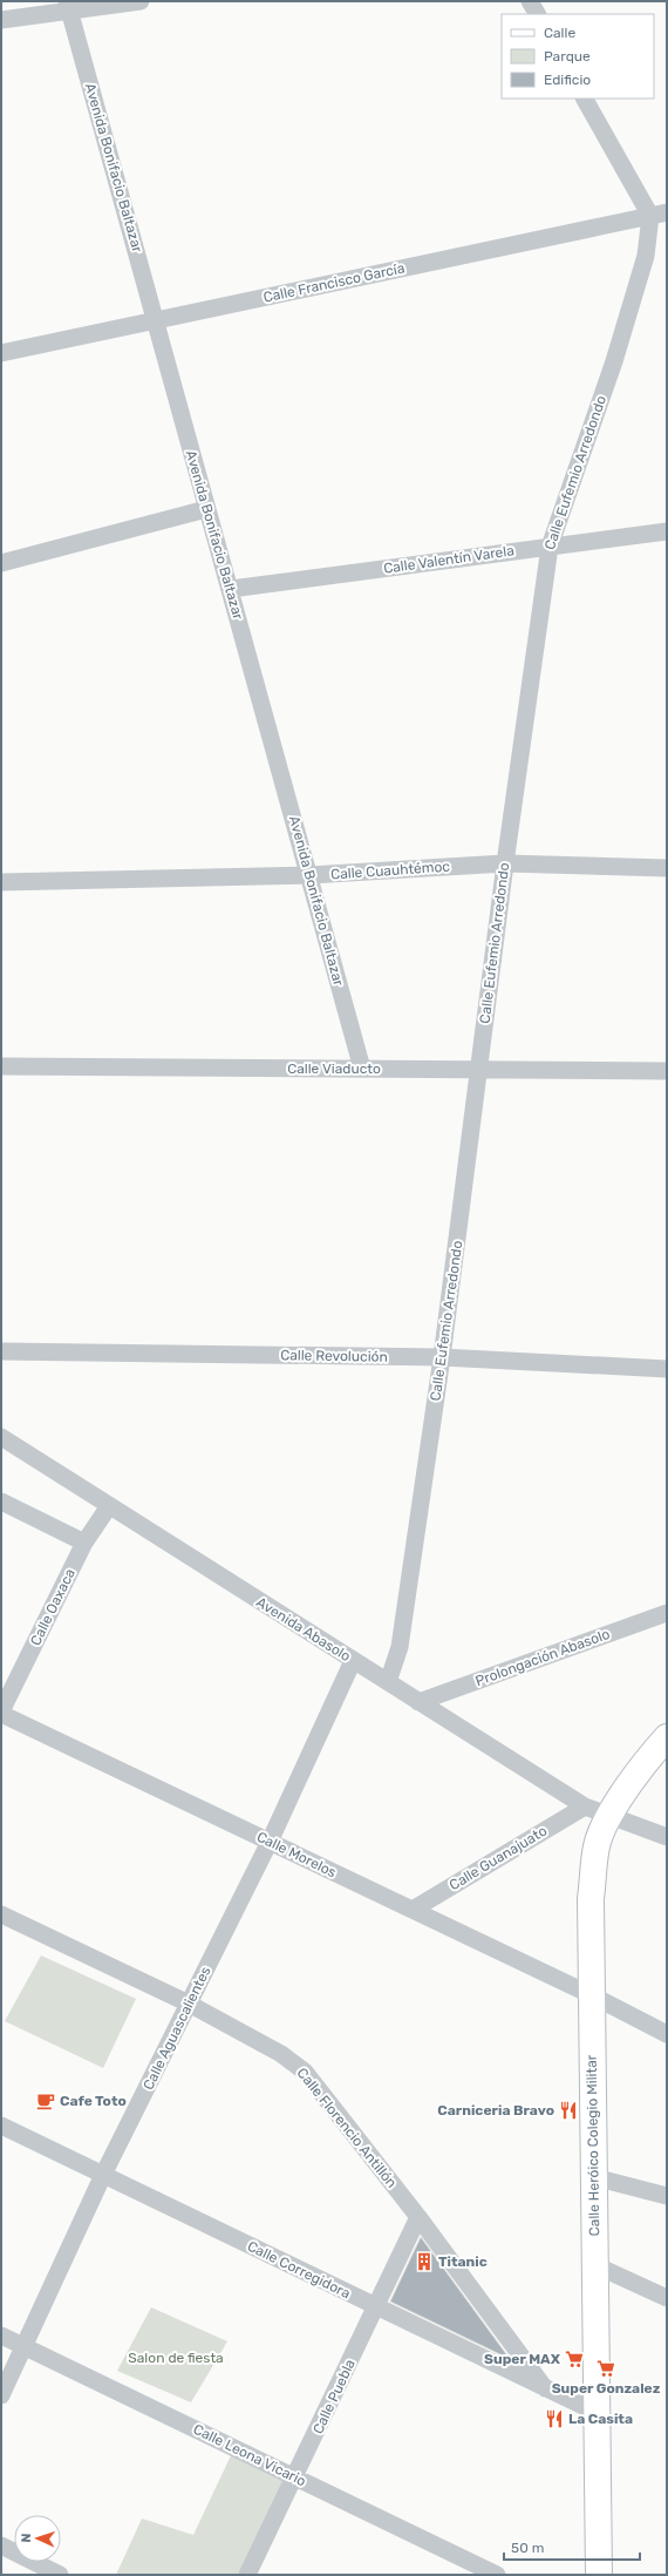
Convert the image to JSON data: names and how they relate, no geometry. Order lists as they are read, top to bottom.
{
  "streets": {
    "main road": ["Calle Heróico Colegio Militar"],
    "street": [
      "Avenida Bonifacio Baltazar",
      "Calle Francisco García",
      "Calle Eufemio Arredondo",
      "Calle Valentín Varela",
      "Calle Cuauhtémoc",
      "Calle Viaducto",
      "Calle Revolución",
      "Calle Oaxaca",
      "Avenida Abasolo",
      "Prolongación Abasolo",
      "Calle Morelos",
      "Calle Guanajuato",
      "Calle Aguascalientes",
      "Calle Florencio Antillón",
      "Calle Corregidora",
      "Calle Puebla",
      "Calle Leona Vicario"
    ]
  },
  "crossings": [
    ["Avenida Bonifacio Baltazar", "Calle Francisco García"],
    ["Avenida Bonifacio Baltazar", "Calle Valentín Varela"],
    ["Avenida Bonifacio Baltazar", "Calle Cuauhtémoc"],
    ["Avenida Bonifacio Baltazar", "Calle Viaducto"],
    ["Calle Francisco García", "Calle Eufemio Arredondo"],
    ["Calle Eufemio Arredondo", "Calle Valentín Varela"],
    ["Calle Eufemio Arredondo", "Calle Cuauhtémoc"],
    ["Calle Eufemio Arredondo", "Calle Viaducto"],
    ["Calle Eufemio Arredondo", "Calle Revolución"],
    ["Calle Eufemio Arredondo", "Avenida Abasolo"],
    ["Calle Oaxaca", "Avenida Abasolo"],
    ["Calle Oaxaca", "Calle Morelos"],
    ["Avenida Abasolo", "Prolongación Abasolo"],
    ["Avenida Abasolo", "Calle Guanajuato"],
    ["Avenida Abasolo", "Calle Aguascalientes"],
    ["Avenida Abasolo", "Calle Heróico Colegio Militar"],
    ["Calle Morelos", "Calle Guanajuato"],
    ["Calle Morelos", "Calle Aguascalientes"],
    ["Calle Morelos", "Calle Heróico Colegio Militar"],
    ["Calle Aguascalientes", "Calle Florencio Antillón"],
    ["Calle Aguascalientes", "Calle Corregidora"],
    ["Calle Aguascalientes", "Calle Leona Vicario"],
    ["Calle Florencio Antillón", "Calle Corregidora"],
    ["Calle Florencio Antillón", "Calle Puebla"],
    ["Calle Heróico Colegio Militar", "Calle Corregidora"],
    ["Calle Corregidora", "Calle Puebla"],
    ["Calle Puebla", "Calle Leona Vicario"]
  ],
  "parks": ["Salon de fiesta"],
  "places": {
    "cafe": ["Cafe Toto"],
    "restaurant": ["Carniceria Bravo", "La Casita"],
    "building": ["Titanic"],
    "supermarket": ["Super MAX", "Super Gonzalez"]
  },
  "legend": ["Calle", "Parque", "Edificio"],
  "scale_bar": "50 m",
  "north": "left"
}
